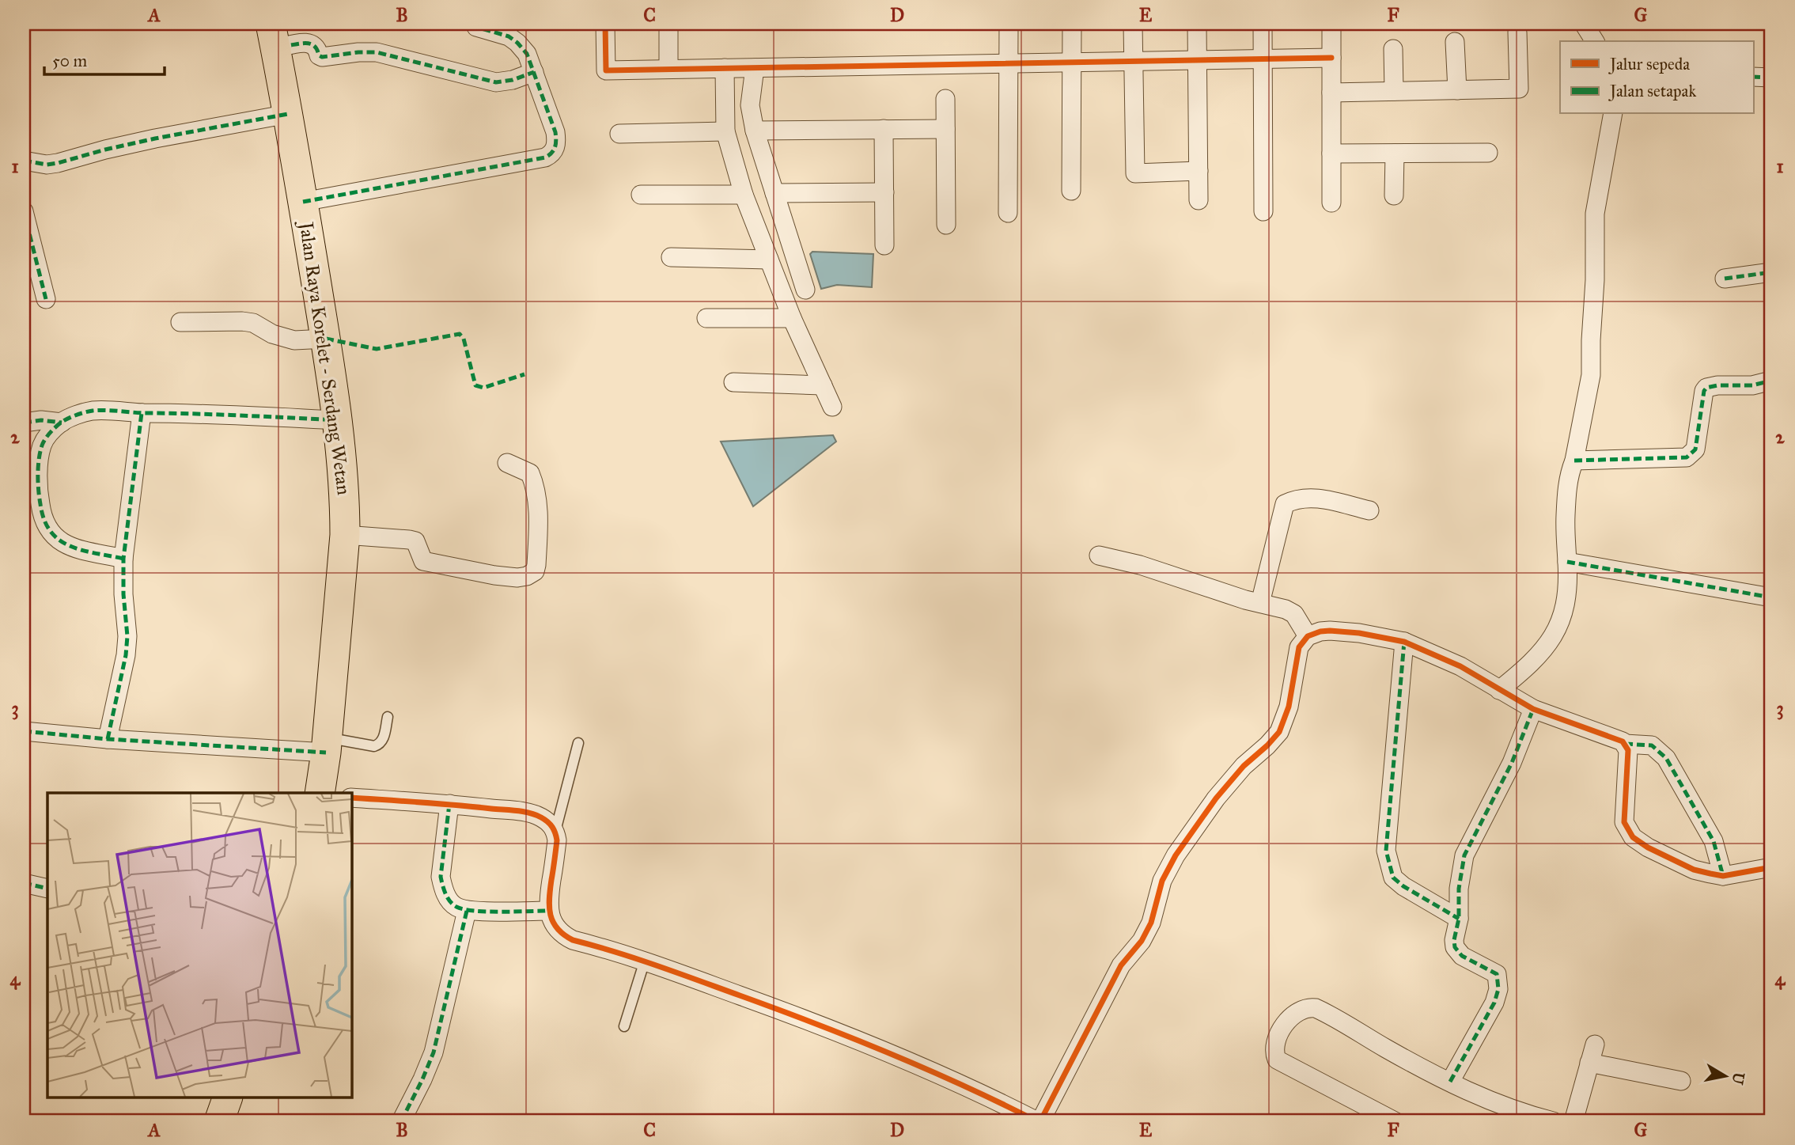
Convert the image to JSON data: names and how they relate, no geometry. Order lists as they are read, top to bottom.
{
  "streets": {
    "main road": ["Jalan Raya Korelet - Serdang Wetan"]
  },
  "legend": ["Jalur sepeda", "Jalan setapak"],
  "scale_bar": "50 m",
  "north": "right",
  "grid": {
    "columns": [
      "A",
      "B",
      "C",
      "D",
      "E",
      "F",
      "G"
    ],
    "rows": [
      "1",
      "2",
      "3",
      "4"
    ]
  }
}
